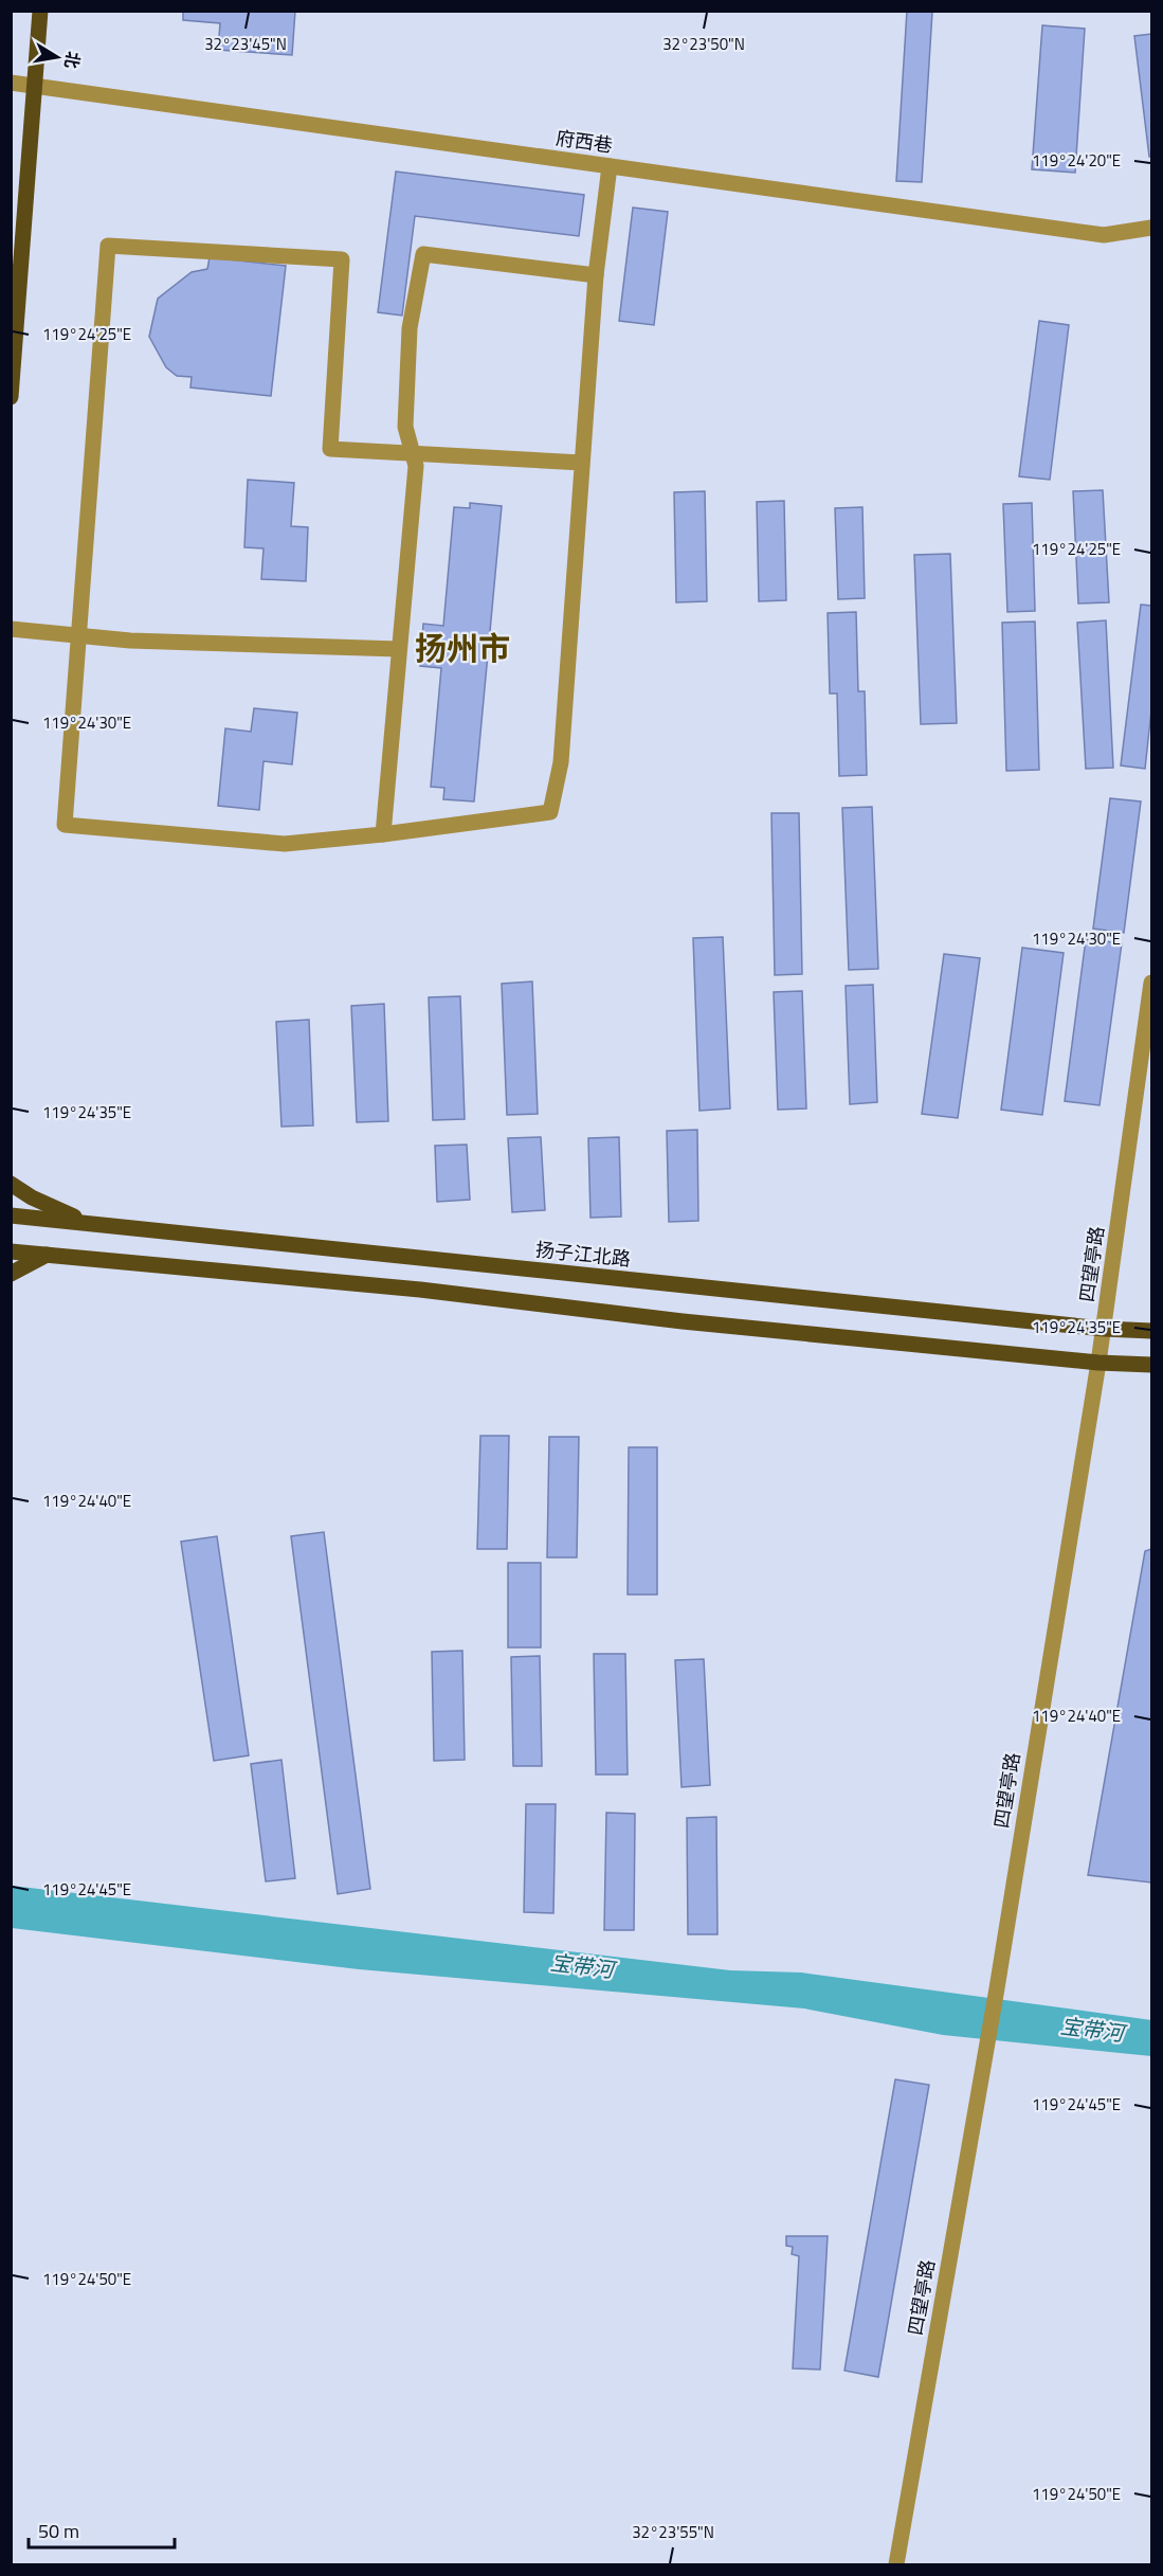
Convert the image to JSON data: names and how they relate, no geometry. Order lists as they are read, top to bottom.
{
  "streets": {
    "main road": ["扬子江北路"],
    "street": ["府西巷", "四望亭路"]
  },
  "crossings": [
    ["扬子江北路", "四望亭路"]
  ],
  "districts": ["扬州市"],
  "water": ["宝带河"],
  "scale_bar": "50 m",
  "north": "right",
  "coordinates": [
    "32°23'45\"N",
    "32°23'50\"N",
    "119°24'20\"E",
    "119°24'25\"E",
    "119°24'30\"E",
    "119°24'35\"E",
    "119°24'40\"E",
    "119°24'45\"E",
    "119°24'50\"E",
    "32°23'55\"N"
  ]
}
